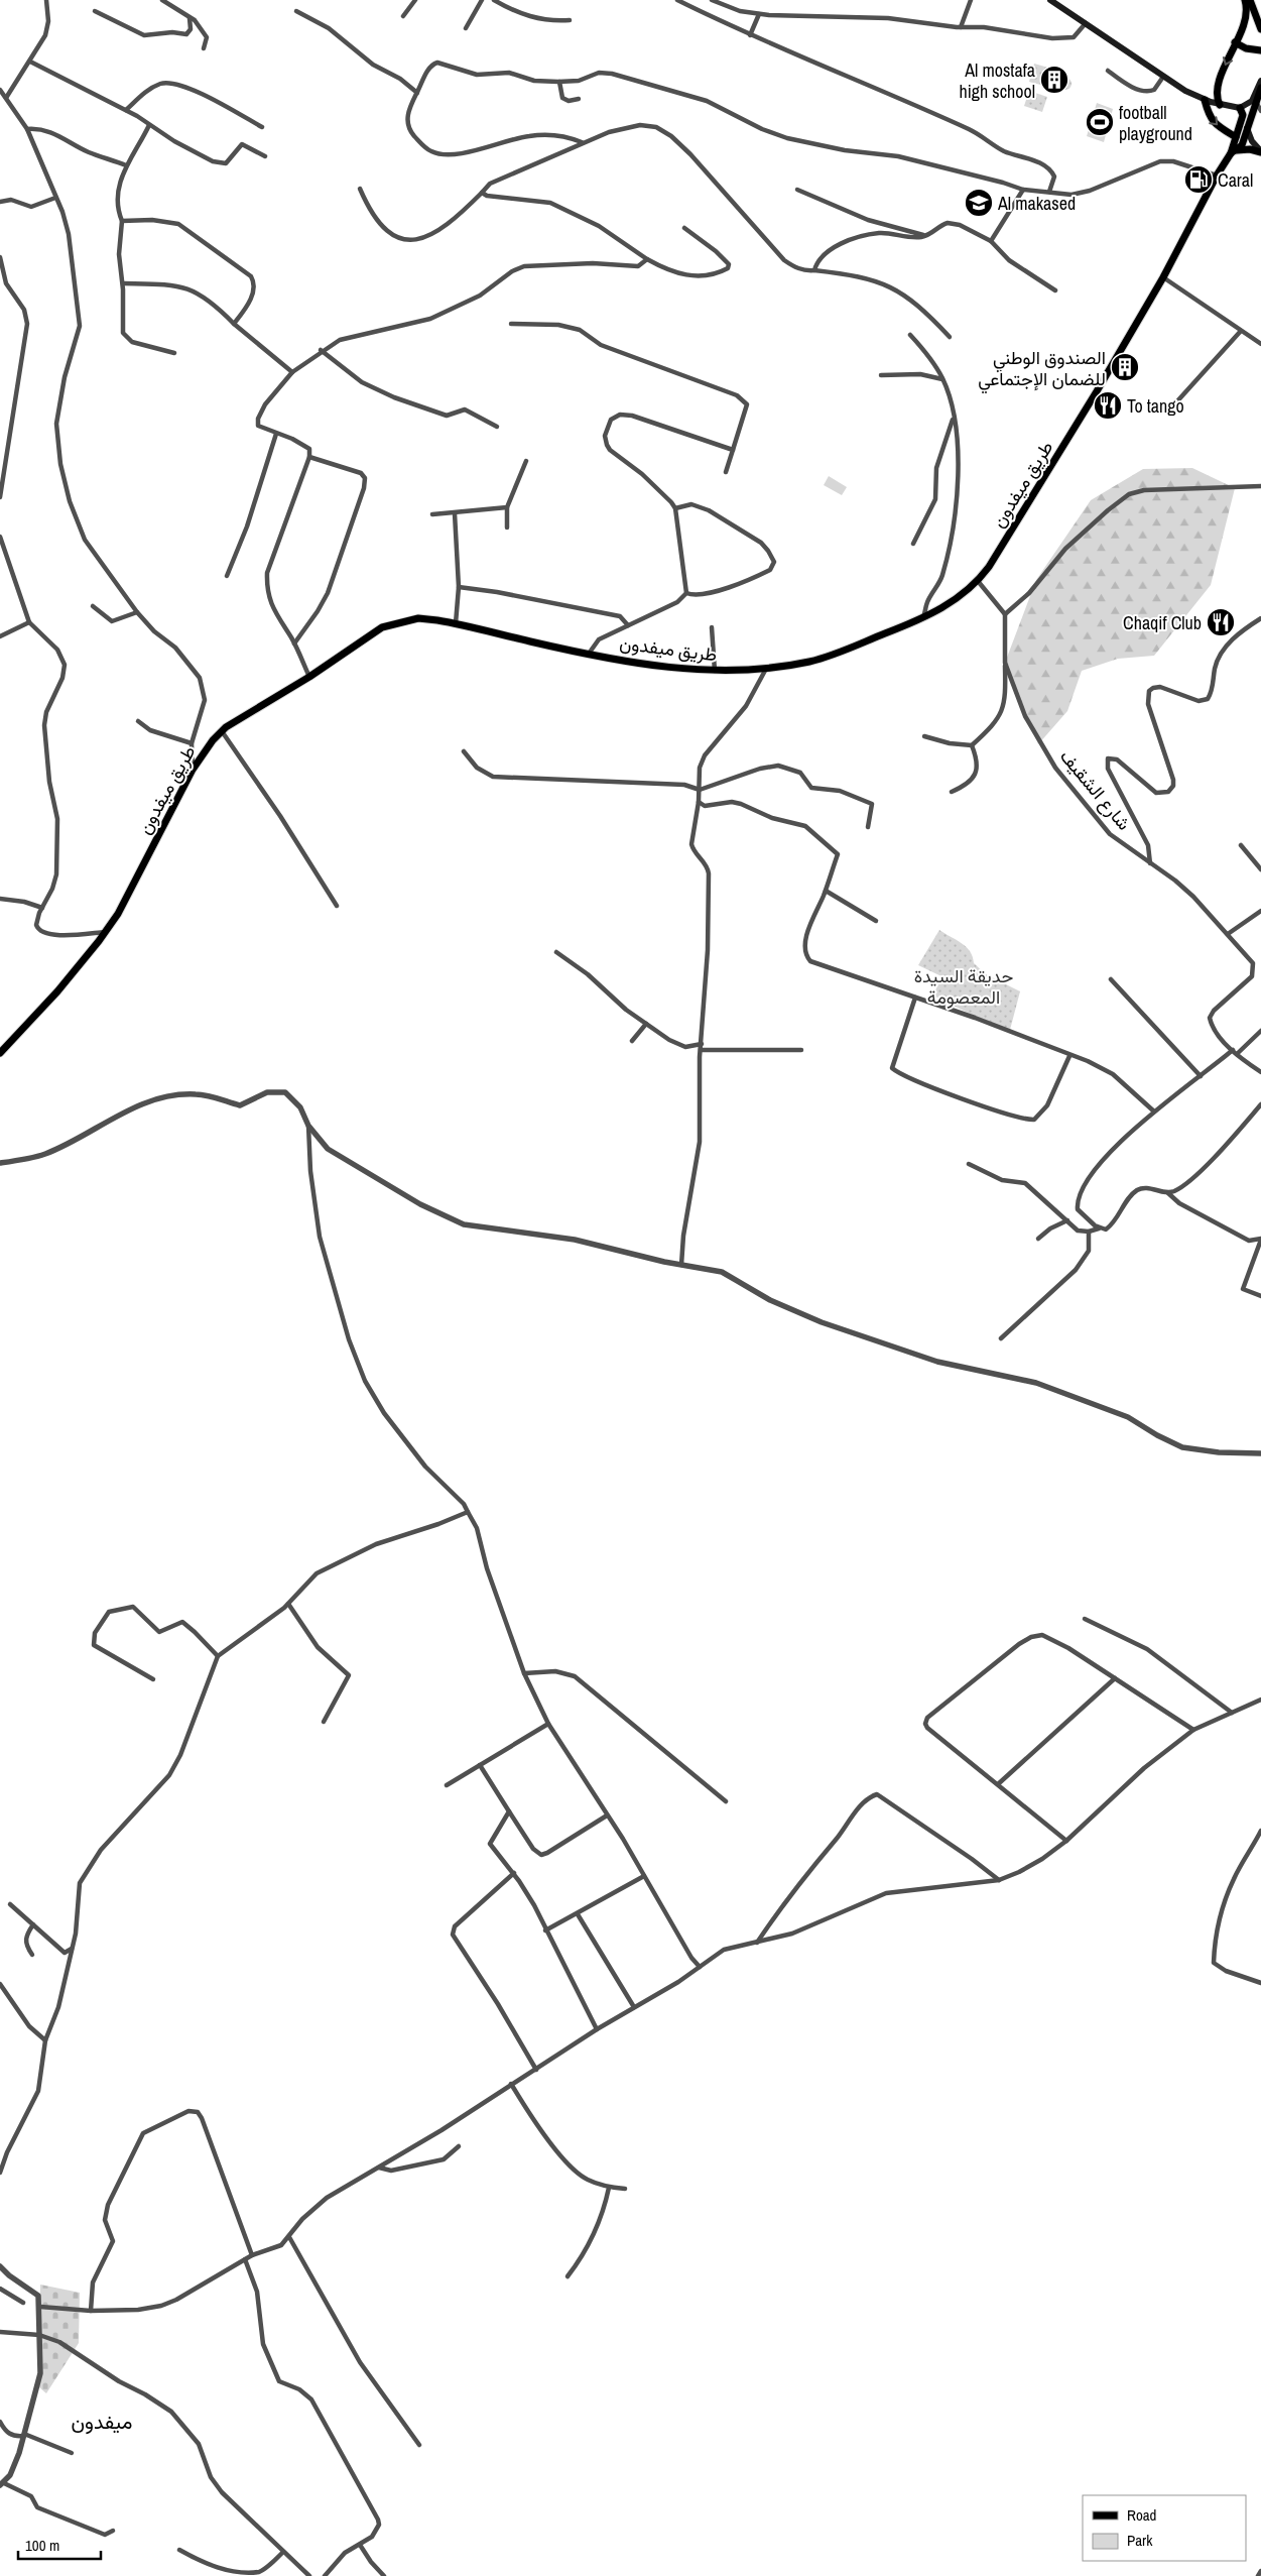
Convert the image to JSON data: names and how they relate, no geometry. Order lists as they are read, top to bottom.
{
  "streets": {
    "main road": ["طريق ميفدون"],
    "street": ["شارع الشقيف"]
  },
  "districts": ["ميفدون"],
  "parks": ["حديقة السيدة المعصومة"],
  "places": {
    "building": ["Al mostafa high school", "الصندوق الوطني للضمان الإجتماعي"],
    "sports": ["football playground"],
    "fuel station": ["Caral"],
    "school or university": ["Al makased"],
    "restaurant": ["To tango", "Chaqif Club"]
  },
  "legend": ["Road", "Park"],
  "scale_bar": "100 m"
}
